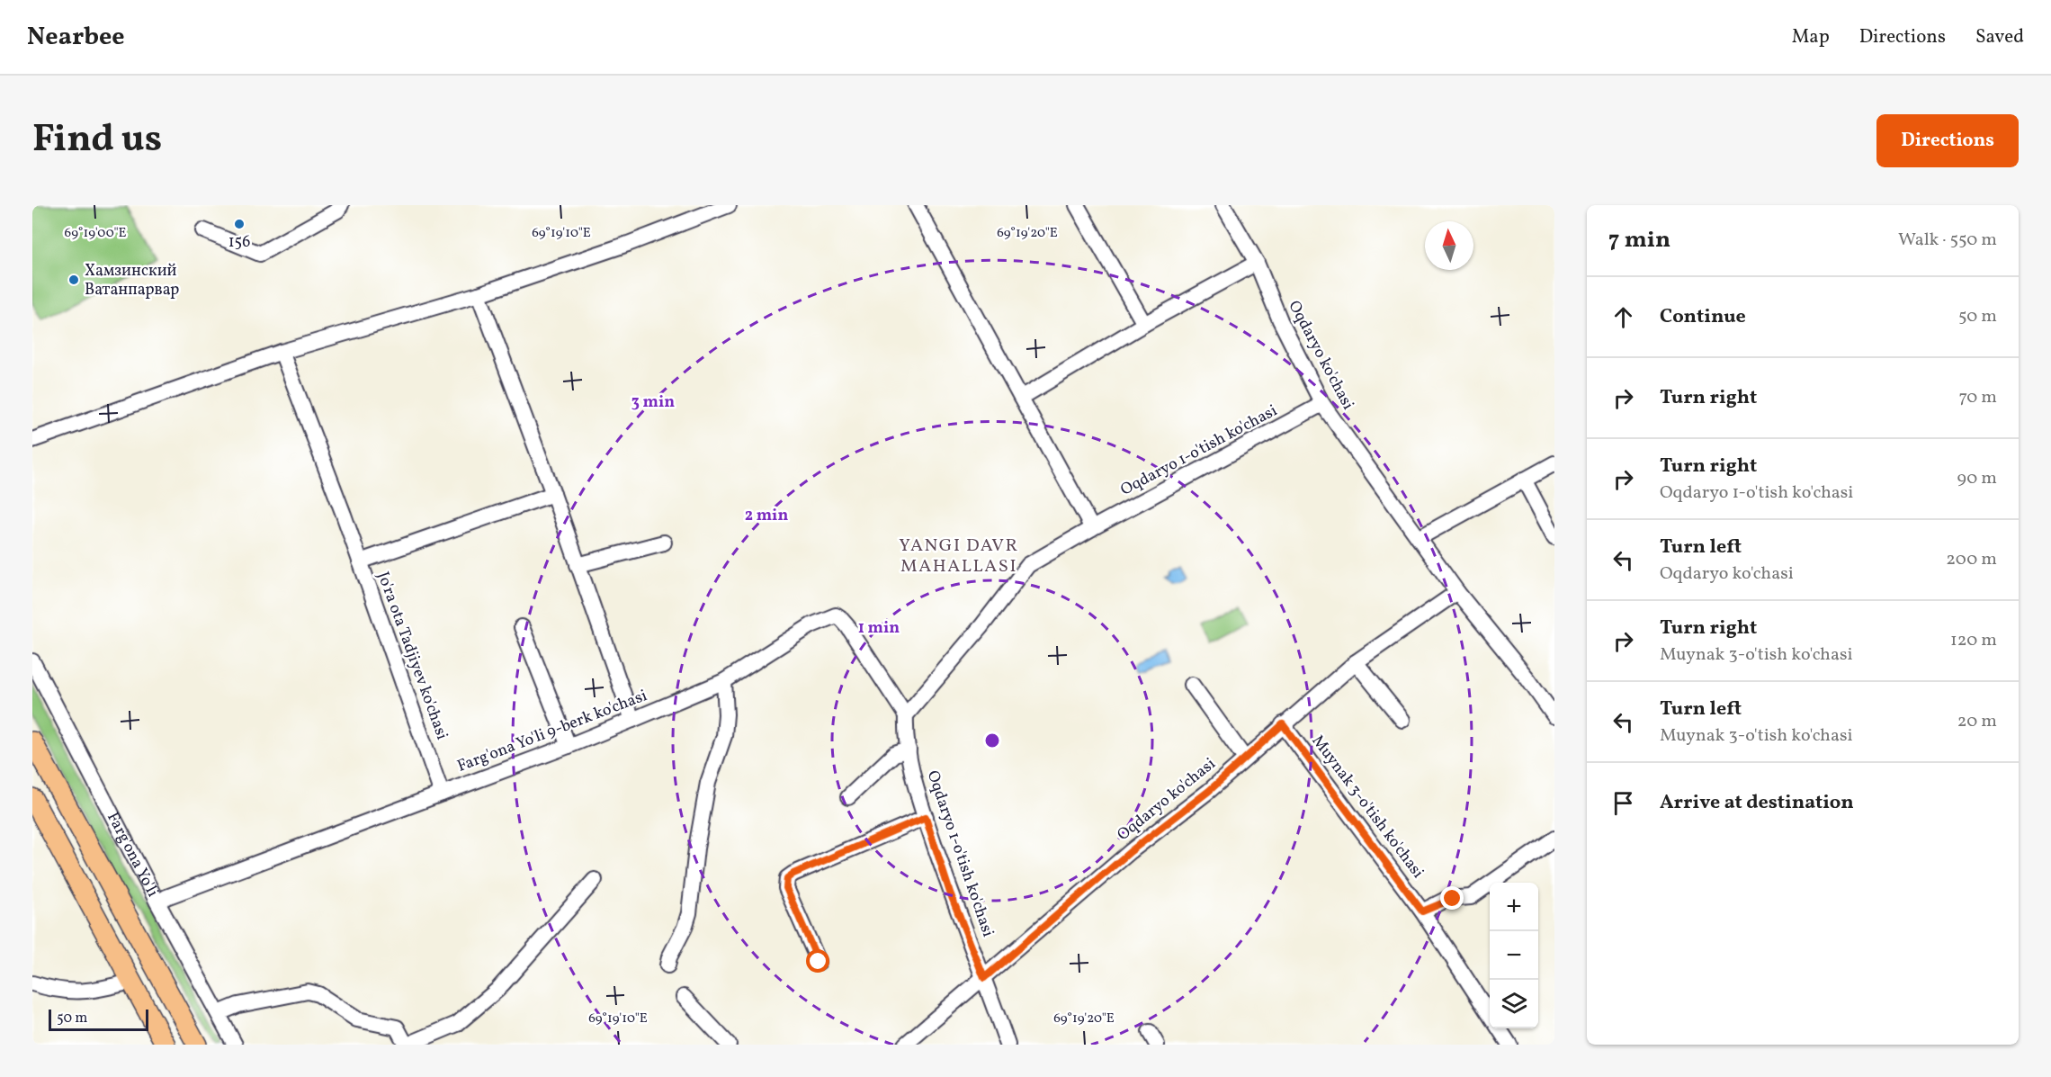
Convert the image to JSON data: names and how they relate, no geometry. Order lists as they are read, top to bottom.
{
  "streets": {
    "main road": ["Farg'ona Yo'li"],
    "street": [
      "Oqdaryo ko'chasi",
      "Oqdaryo 1-o'tish ko'chasi",
      "Jo'ra ota Tadjiyev ko'chasi",
      "Farg'ona Yo'li 9-berk ko'chasi",
      "Muynak 3-o'tish ko'chasi"
    ]
  },
  "crossings": [
    ["Oqdaryo ko'chasi", "Oqdaryo 1-o'tish ko'chasi"],
    ["Oqdaryo ko'chasi", "Muynak 3-o'tish ko'chasi"],
    ["Oqdaryo 1-o'tish ko'chasi", "Farg'ona Yo'li 9-berk ko'chasi"],
    ["Jo'ra ota Tadjiyev ko'chasi", "Farg'ona Yo'li 9-berk ko'chasi"],
    ["Farg'ona Yo'li 9-berk ko'chasi", "Farg'ona Yo'li"]
  ],
  "districts": ["YANGI DAVR MAHALLASI"],
  "places": ["156", "Хамзинский Ватанпарвар"],
  "scale_bar": "50 m",
  "north": "top",
  "page": {
    "header": "Nearbee",
    "nav": ["Map", "Directions", "Saved"],
    "title": "Find us",
    "buttons": "Directions",
    "heading": ["7 min", "Walk · 550 m"],
    "list": [
      ["Continue", "50 m"],
      ["Turn right", "70 m"],
      ["Turn right", "Oqdaryo 1-o'tish ko'chasi", "90 m"],
      ["Turn left", "Oqdaryo ko'chasi", "200 m"],
      ["Turn right", "Muynak 3-o'tish ko'chasi", "120 m"],
      ["Turn left", "Muynak 3-o'tish ko'chasi", "20 m"],
      "Arrive at destination"
    ],
    "map_buttons": ["+", "−"],
    "scale": "50 m"
  },
  "coordinates": ["69°19'00\"E", "69°19'10\"E", "69°19'20\"E"],
  "rings": ["3 min", "2 min", "1 min"]
}
